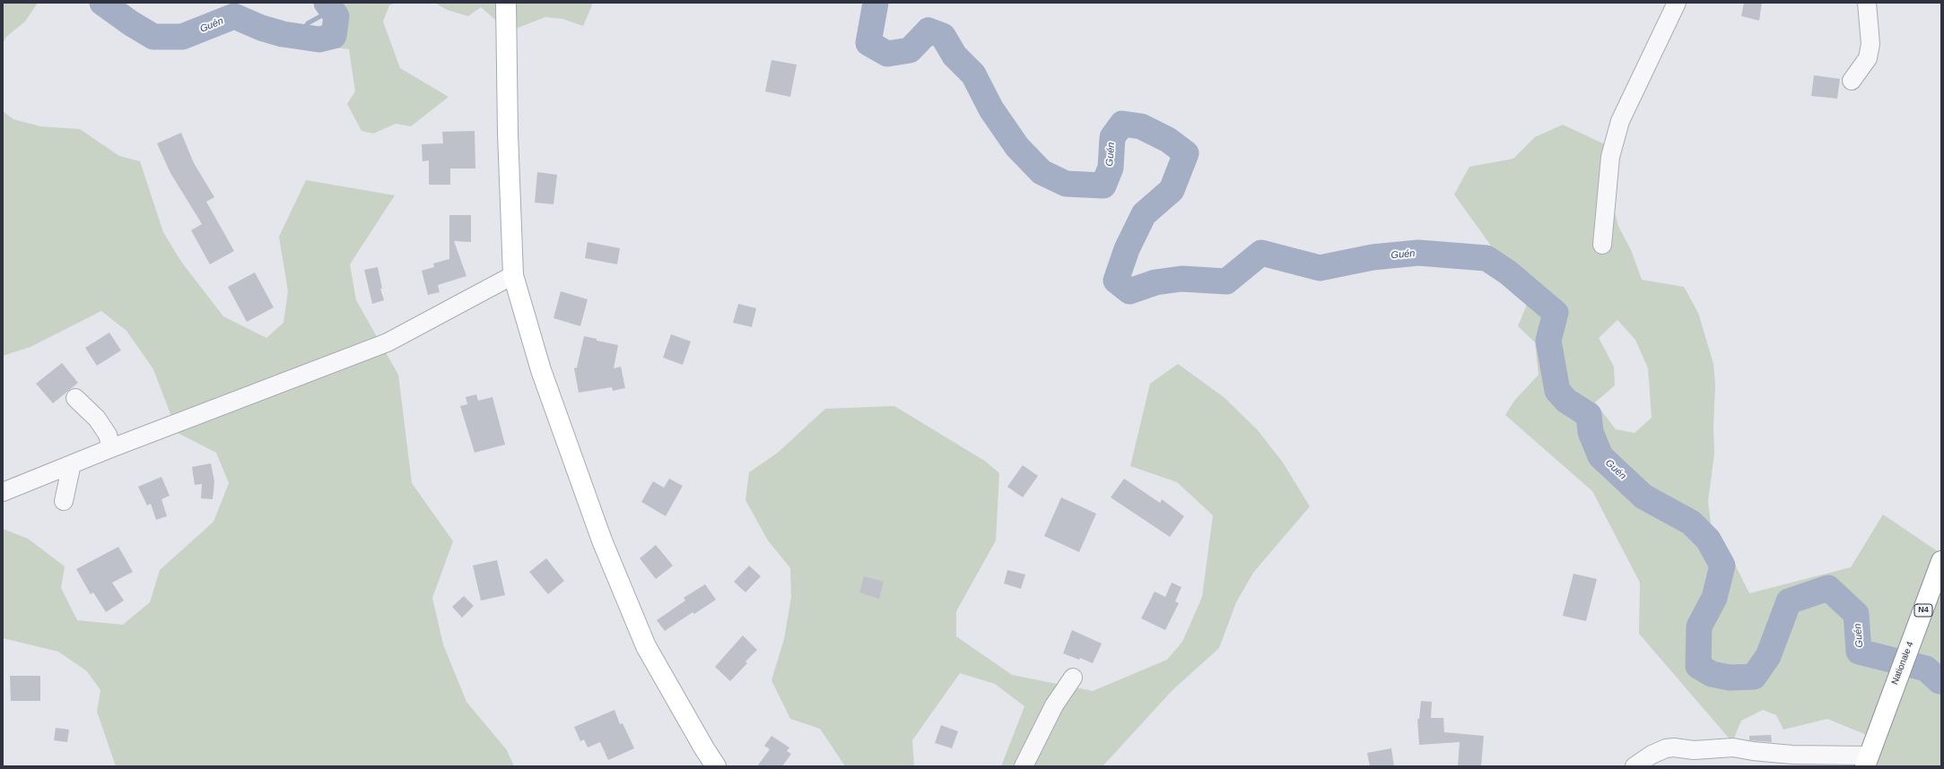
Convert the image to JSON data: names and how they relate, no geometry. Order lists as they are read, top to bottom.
{
  "streets": {
    "main road": ["N4", "Nationale 4"]
  },
  "water": ["Guén"]
}
